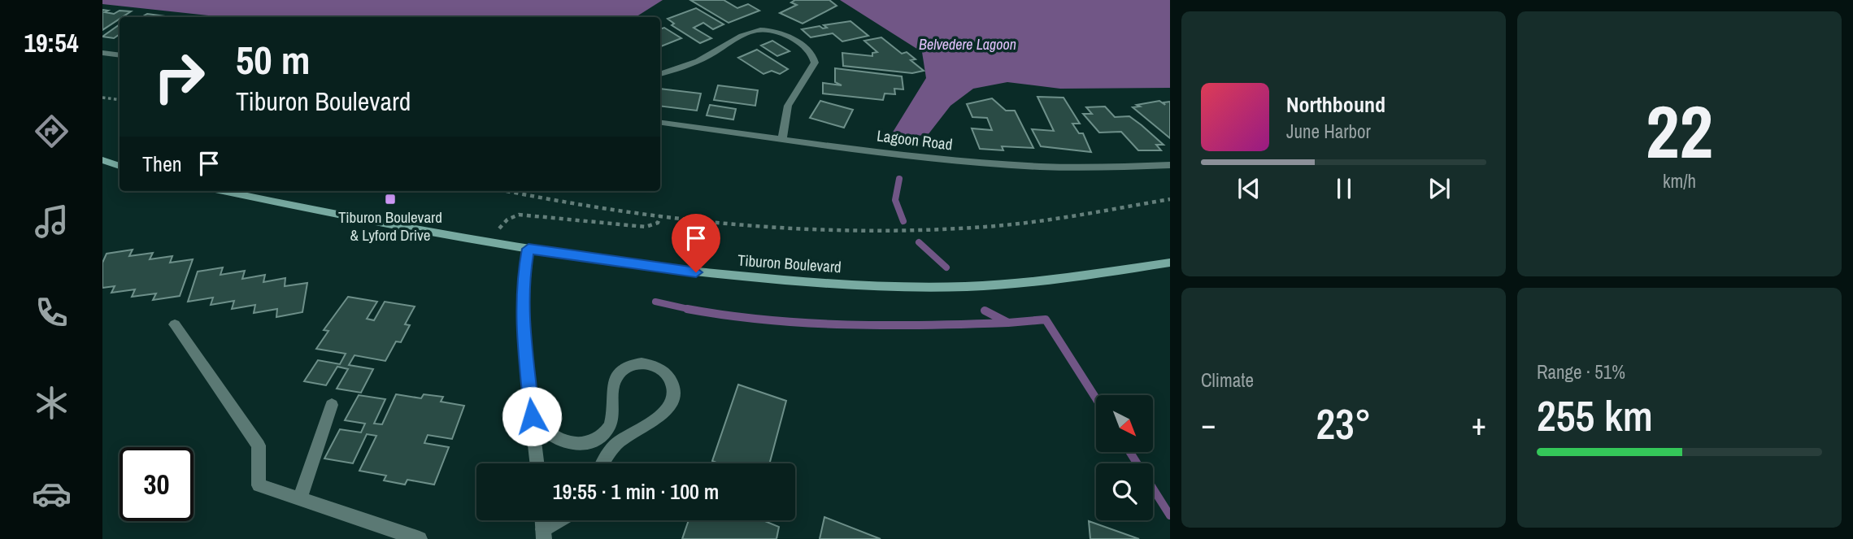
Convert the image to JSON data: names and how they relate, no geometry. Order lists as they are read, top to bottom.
{
  "streets": {
    "main road": ["Tiburon Boulevard"],
    "street": ["Lagoon Road"]
  },
  "water": ["Belvedere Lagoon"],
  "places": {
    "transit": ["Tiburon Boulevard & Lyford Drive"]
  },
  "north": "bottom right",
  "page": {
    "tabs": "19:54",
    "tile": [
      ["22", "km/h"],
      "Climate",
      ["Range · 51%", "255 km"]
    ],
    "turn": ["50 m", "Tiburon Boulevard"],
    "song": ["Northbound", "June Harbor"],
    "then": "Then",
    "heat": ["−", "23°", "+"],
    "limit": "30",
    "trip": "19:55 · 1 min · 100 m"
  }
}
